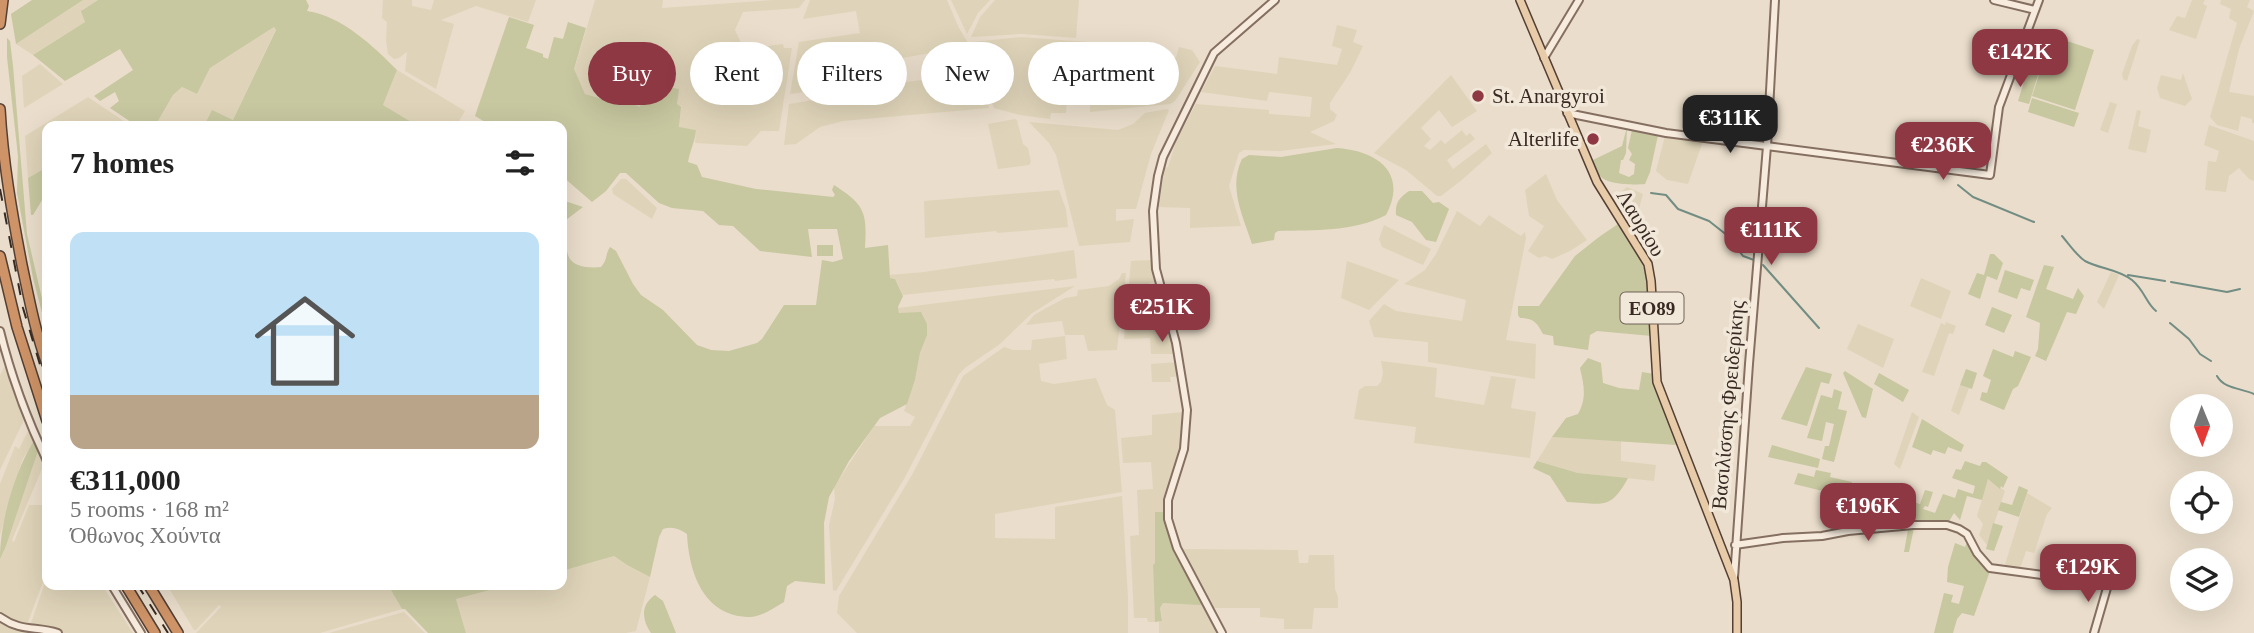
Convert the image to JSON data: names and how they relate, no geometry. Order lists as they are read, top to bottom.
{
  "streets": {
    "main road": ["Λαυρίου", "ΕΟ89"],
    "street": ["Βασιλίσσης Φρειδερίκης"]
  },
  "crossings": [
    ["Λαυρίου", "Βασιλίσσης Φρειδερίκης"]
  ],
  "places": ["St. Anargyroi", "Alterlife"],
  "north": "bottom",
  "page": {
    "price": [
      "€142K",
      "€311K",
      "€236K",
      "€111K",
      "€251K",
      "€196K",
      "€129K"
    ],
    "chip": [
      "Buy",
      "Rent",
      "Filters",
      "New",
      "Apartment"
    ],
    "heading": "7 homes",
    "list": [
      {
        "name": "€311,000",
        "note": "5 rooms · 168 m² · Όθωνος Χούντα"
      }
    ]
  }
}
